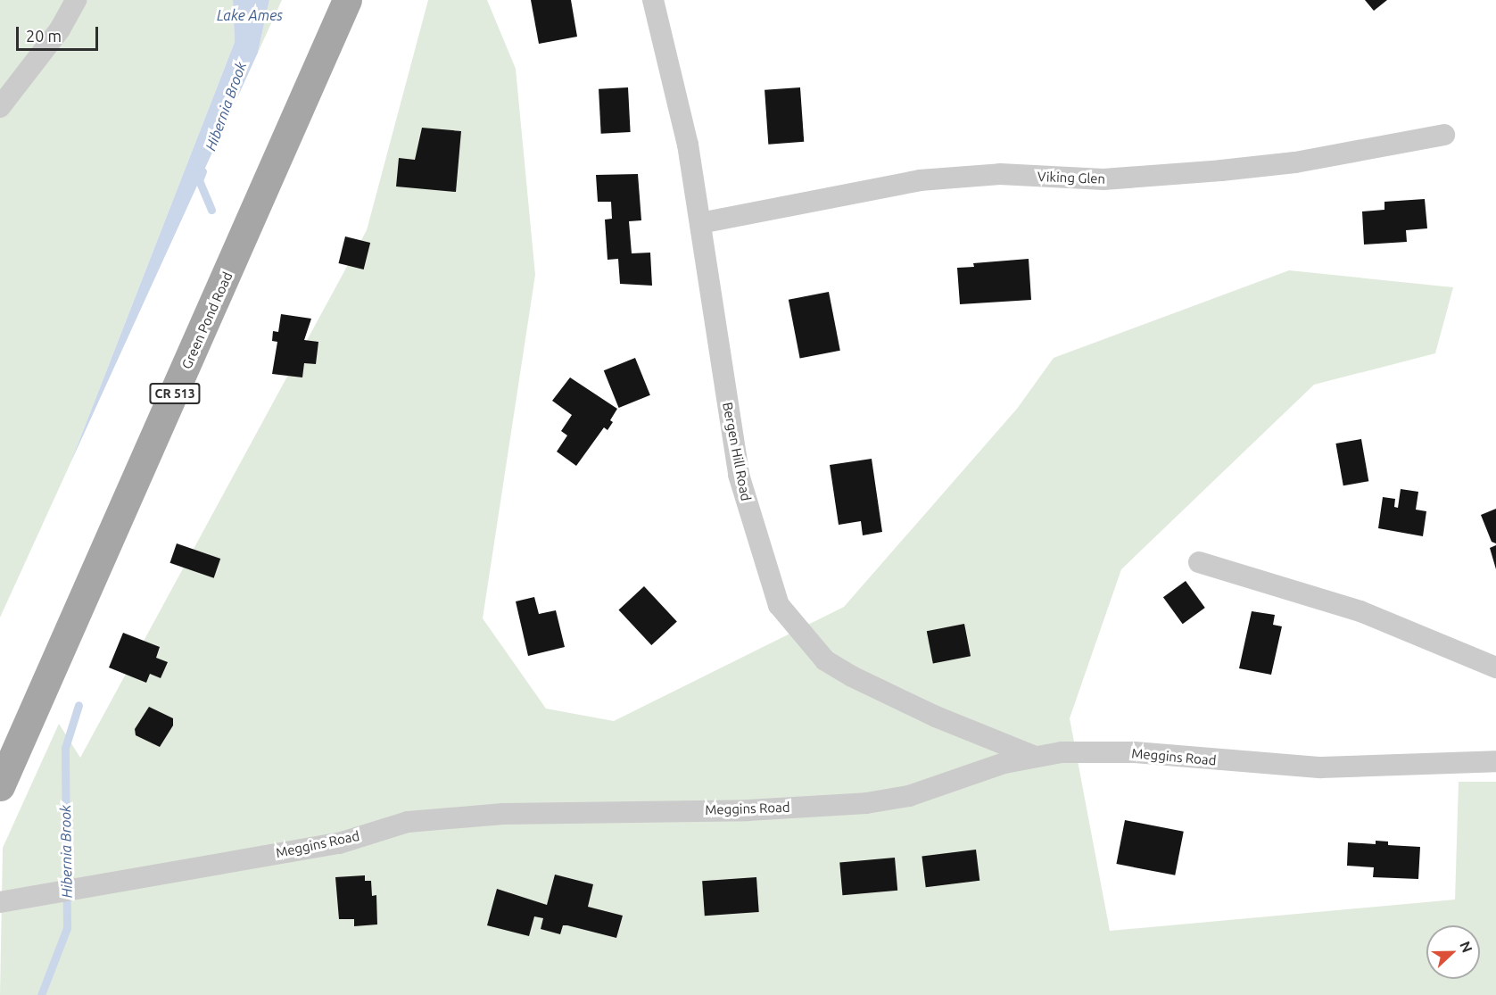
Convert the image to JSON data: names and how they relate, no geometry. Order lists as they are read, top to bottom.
{
  "streets": {
    "main road": ["Green Pond Road", "CR 513"],
    "street": ["Viking Glen", "Bergen Hill Road", "Meggins Road"]
  },
  "crossings": [
    ["Viking Glen", "Bergen Hill Road"],
    ["Bergen Hill Road", "Meggins Road"]
  ],
  "water": ["Lake Ames", "Hibernia Brook"],
  "scale_bar": "20 m",
  "north": "right"
}
